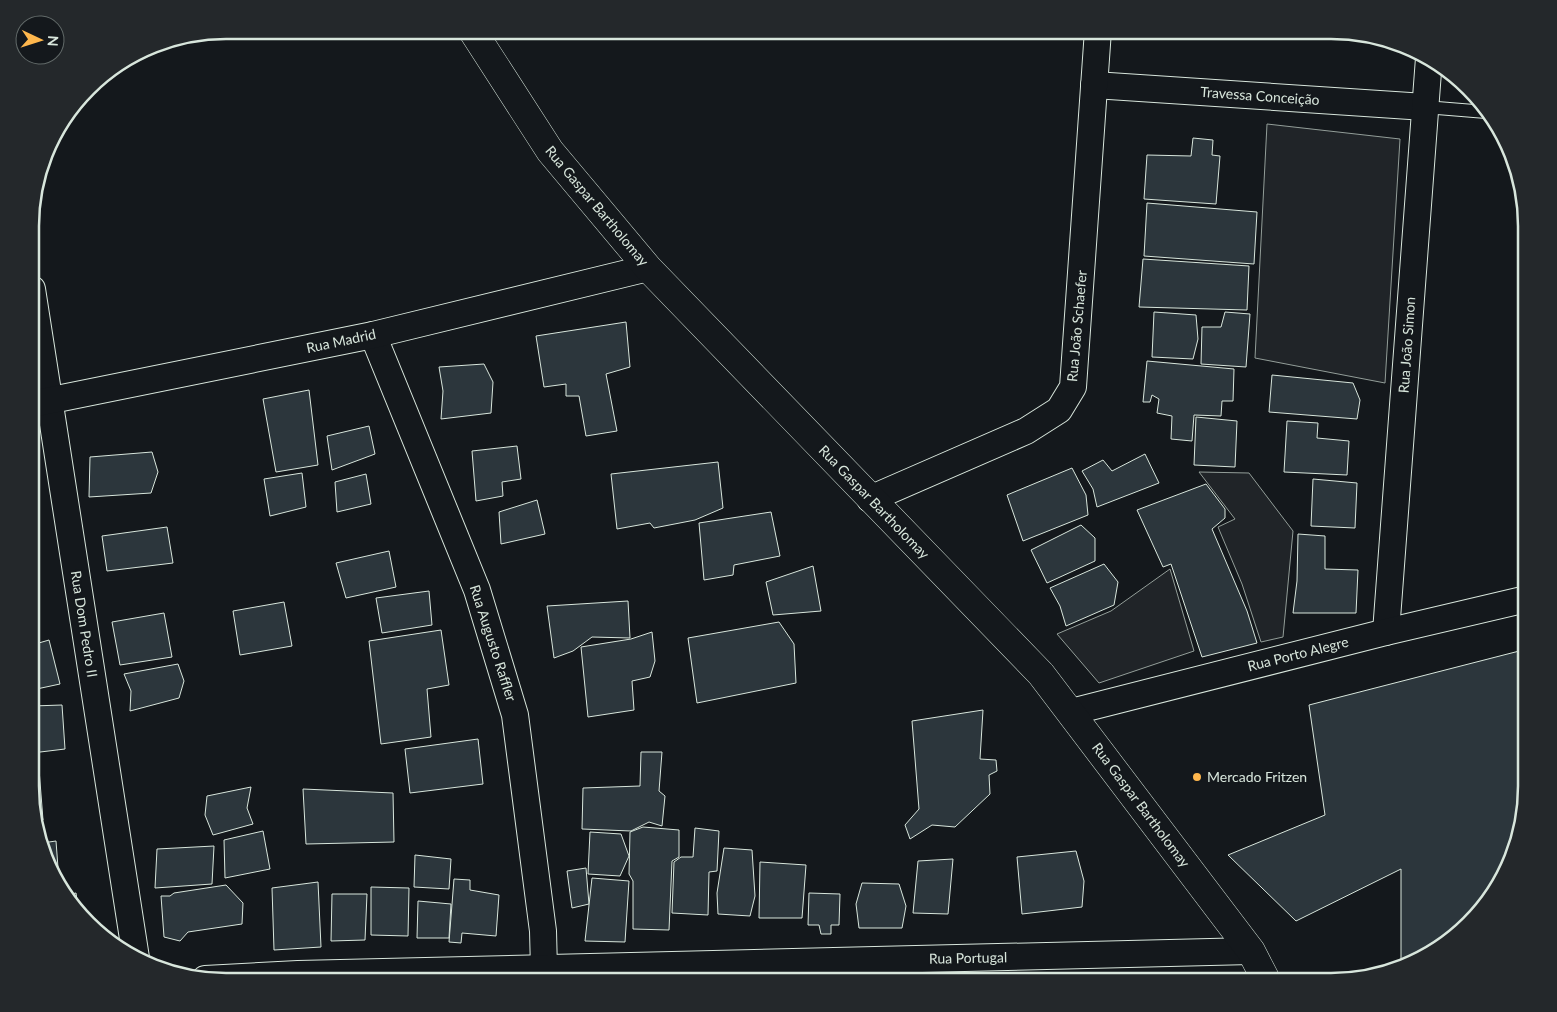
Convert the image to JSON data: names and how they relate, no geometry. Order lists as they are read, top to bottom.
{
  "streets": {
    "main road": ["Rua Gaspar Bartholomay"],
    "street": [
      "Travessa Conceição",
      "Rua João Schaefer",
      "Rua Madrid",
      "Rua João Simon",
      "Rua Dom Pedro II",
      "Rua Augusto Raffler",
      "Rua Porto Alegre",
      "Rua Portugal"
    ]
  },
  "crossings": [
    ["Travessa Conceição", "Rua João Schaefer"],
    ["Travessa Conceição", "Rua João Simon"],
    ["Rua Gaspar Bartholomay", "Rua João Schaefer"],
    ["Rua Gaspar Bartholomay", "Rua Madrid"],
    ["Rua Gaspar Bartholomay", "Rua Porto Alegre"],
    ["Rua Gaspar Bartholomay", "Rua Portugal"],
    ["Rua Madrid", "Rua Dom Pedro II"],
    ["Rua Madrid", "Rua Augusto Raffler"],
    ["Rua João Simon", "Rua Porto Alegre"],
    ["Rua Augusto Raffler", "Rua Portugal"]
  ],
  "places": ["Mercado Fritzen"],
  "north": "right"
}
